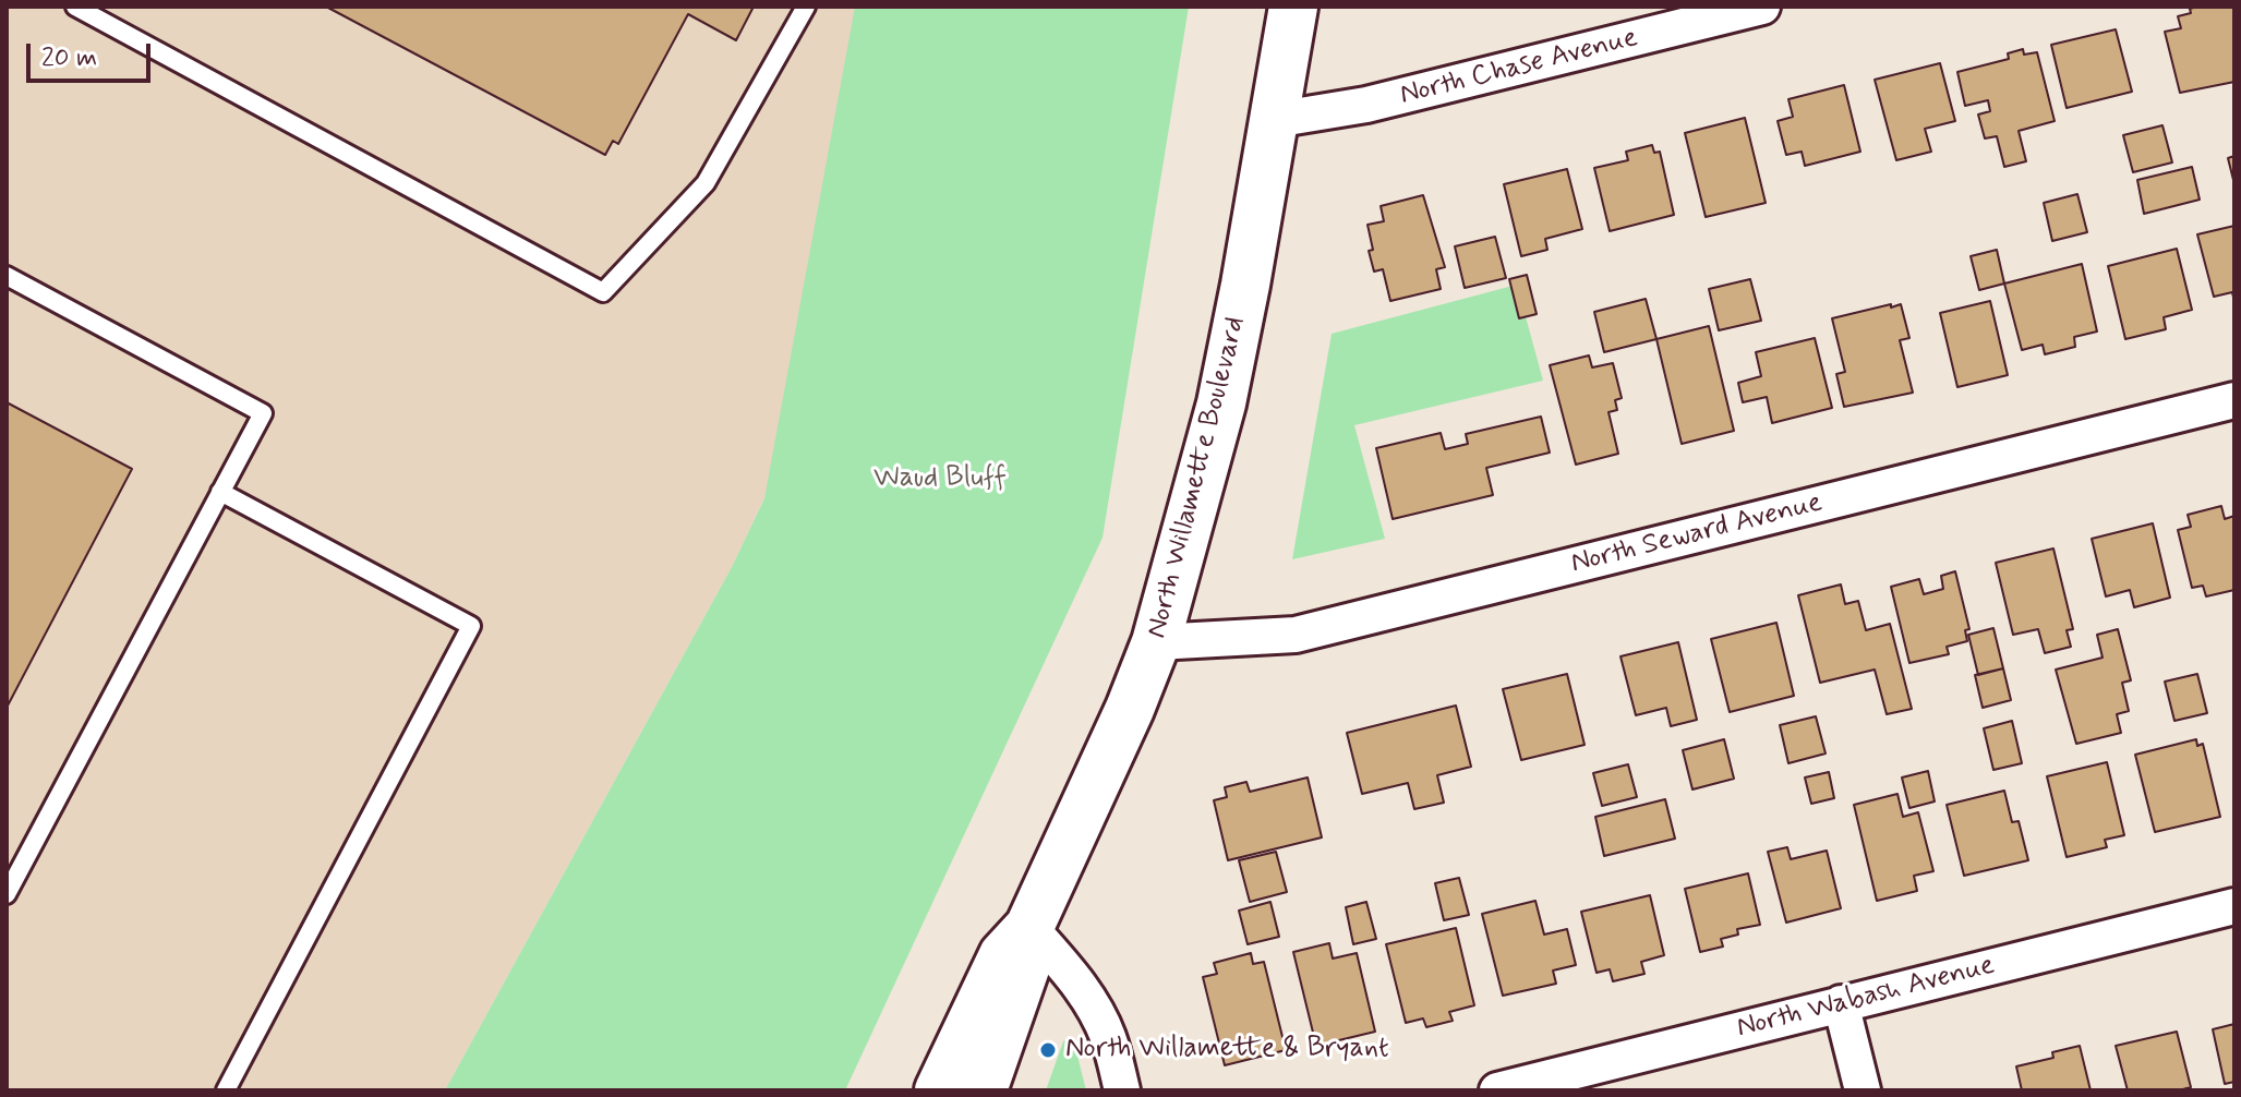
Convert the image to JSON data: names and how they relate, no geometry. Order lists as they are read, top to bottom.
{
  "streets": {
    "main road": ["North Willamette Boulevard"],
    "street": ["North Chase Avenue", "North Seward Avenue", "North Wabash Avenue"]
  },
  "crossings": [
    ["North Chase Avenue", "North Willamette Boulevard"],
    ["North Willamette Boulevard", "North Seward Avenue"]
  ],
  "parks": ["Waud Bluff"],
  "places": ["North Willamette & Bryant"],
  "scale_bar": "20 m"
}
